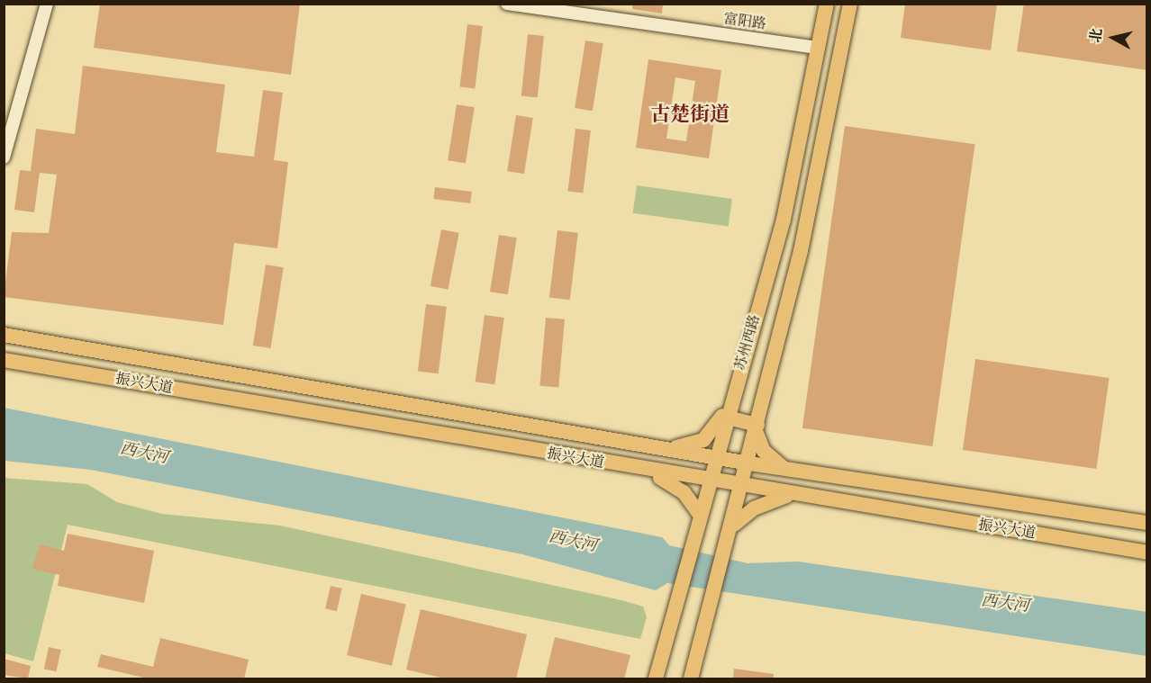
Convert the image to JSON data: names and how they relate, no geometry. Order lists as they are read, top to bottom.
{
  "streets": {
    "main road": ["苏州西路", "振兴大道"],
    "street": ["富阳路"]
  },
  "crossings": [
    ["富阳路", "苏州西路"],
    ["苏州西路", "振兴大道"]
  ],
  "districts": ["古楚街道"],
  "water": ["西大河"],
  "north": "left"
}
